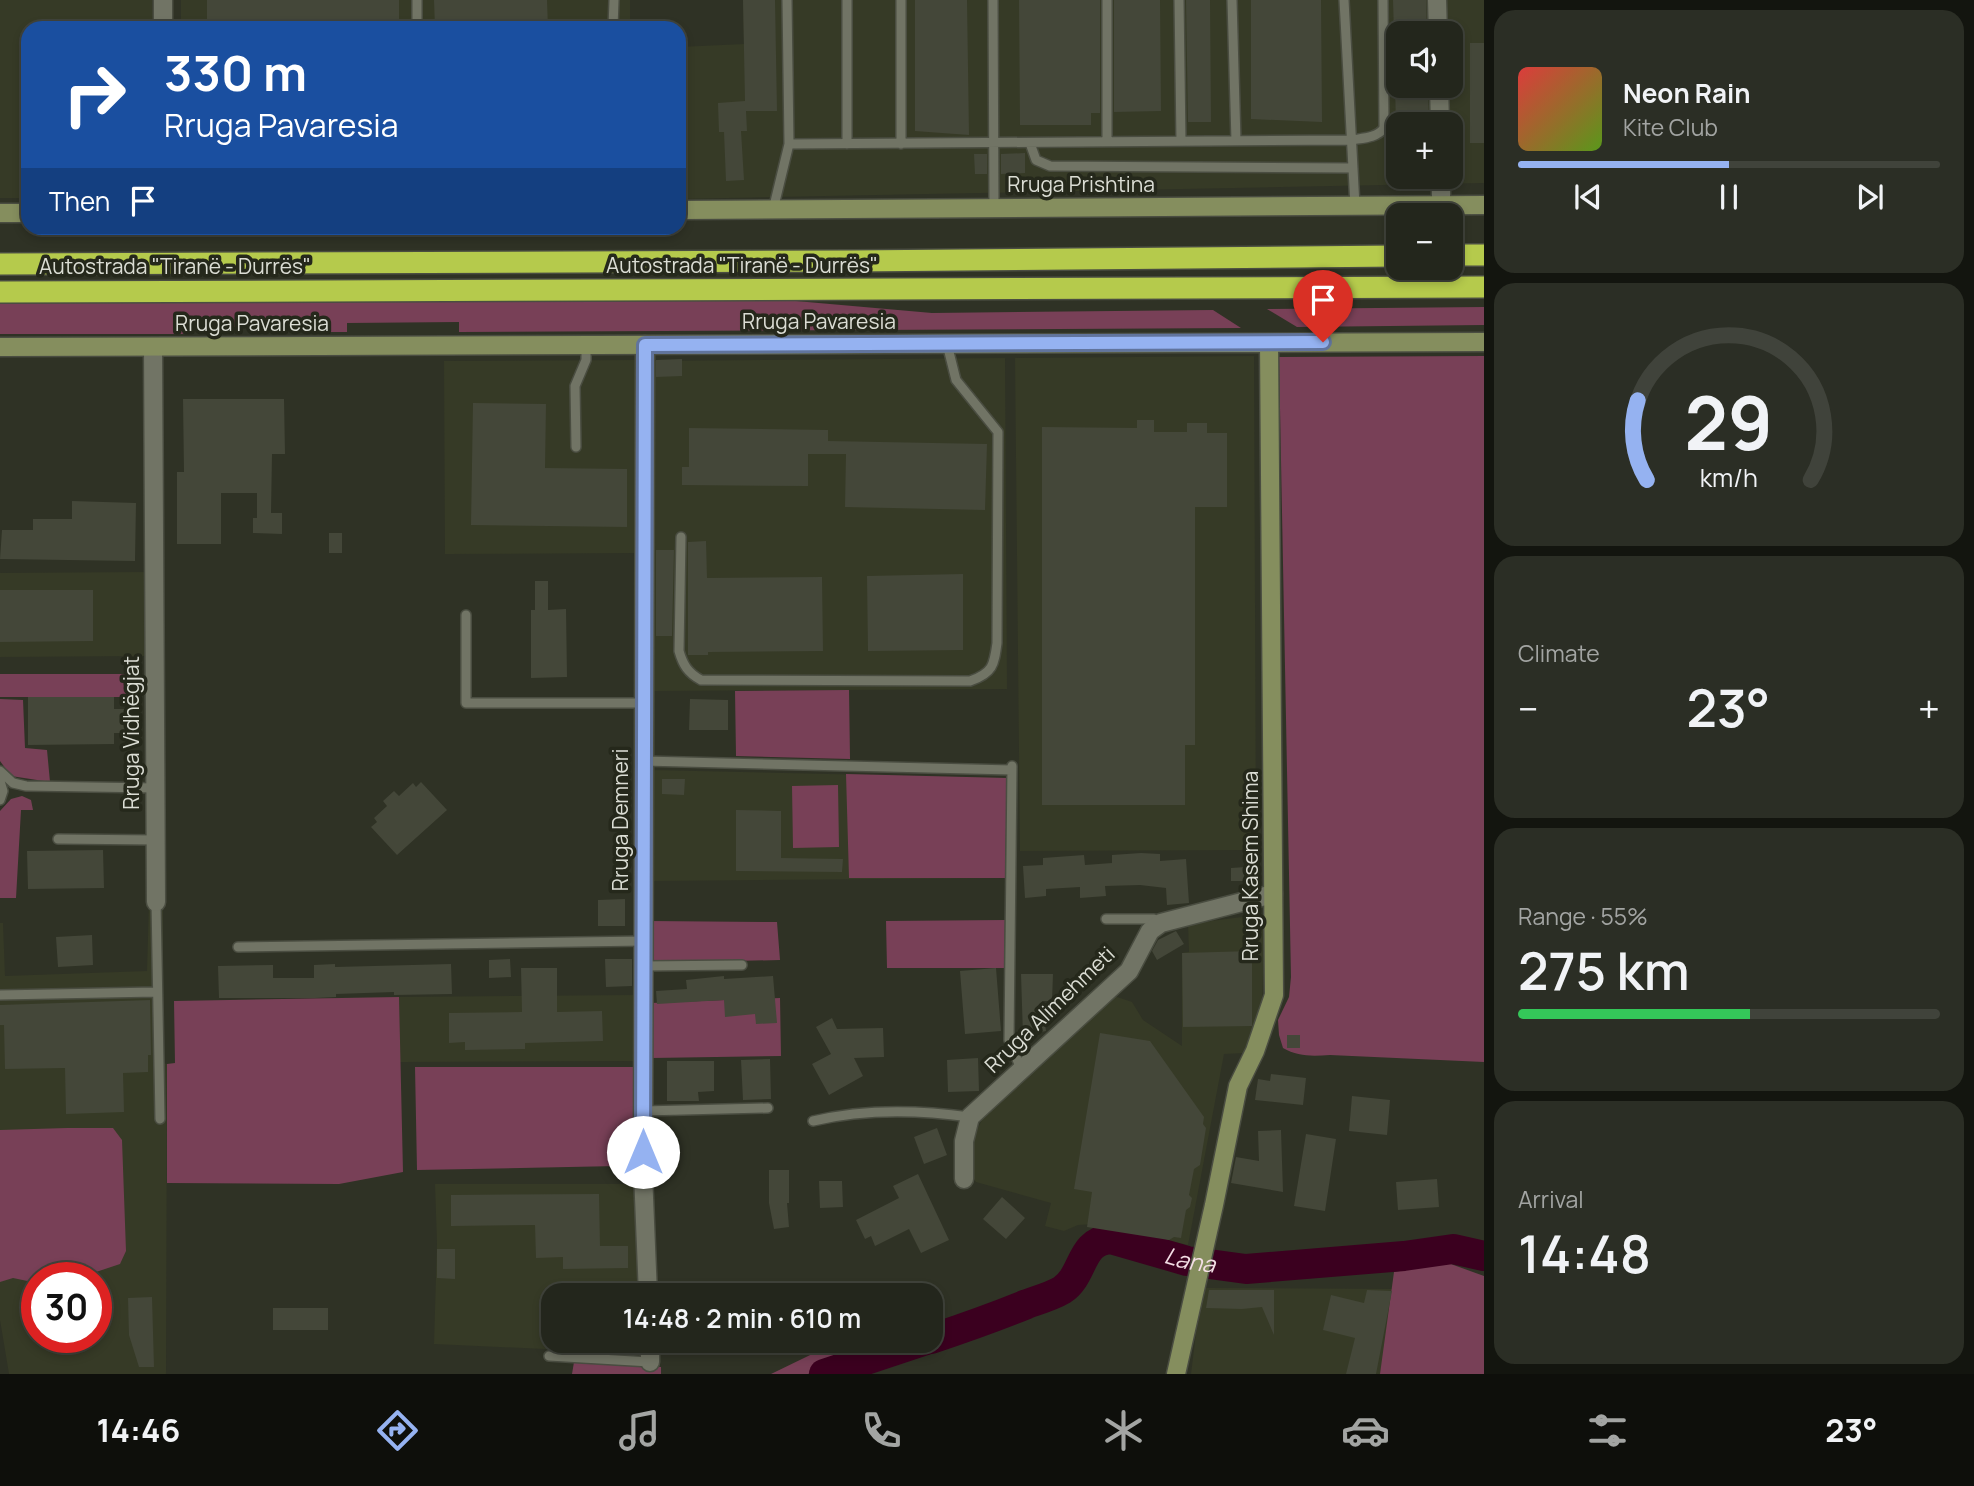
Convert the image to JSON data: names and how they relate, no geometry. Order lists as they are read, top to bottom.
{
  "streets": {
    "highway": ["Autostrada \"Tiranë - Durrës\""],
    "main road": ["Rruga Prishtina", "Rruga Pavaresia", "Rruga Kasem Shima"],
    "street": ["Rruga Vidhëgjat", "Rruga Demneri", "Rruga Alimehmeti"]
  },
  "crossings": [
    ["Rruga Pavaresia", "Rruga Vidhëgjat"],
    ["Rruga Pavaresia", "Rruga Demneri"],
    ["Rruga Pavaresia", "Rruga Kasem Shima"]
  ],
  "water": ["Lana"],
  "page": {
    "map_buttons": ["+", "−"],
    "turn": ["330 m", "Rruga Pavaresia"],
    "song": ["Neon Rain", "Kite Club"],
    "then": "Then",
    "tile": [
      "Climate",
      ["Range · 55%", "275 km"],
      ["Arrival", "14:48"]
    ],
    "heat": ["−", "23°", "+"],
    "limit": "30",
    "trip": "14:48 · 2 min · 610 m",
    "tabs": ["14:46", "23°"],
    "gauge": ["29", "km/h"]
  }
}
